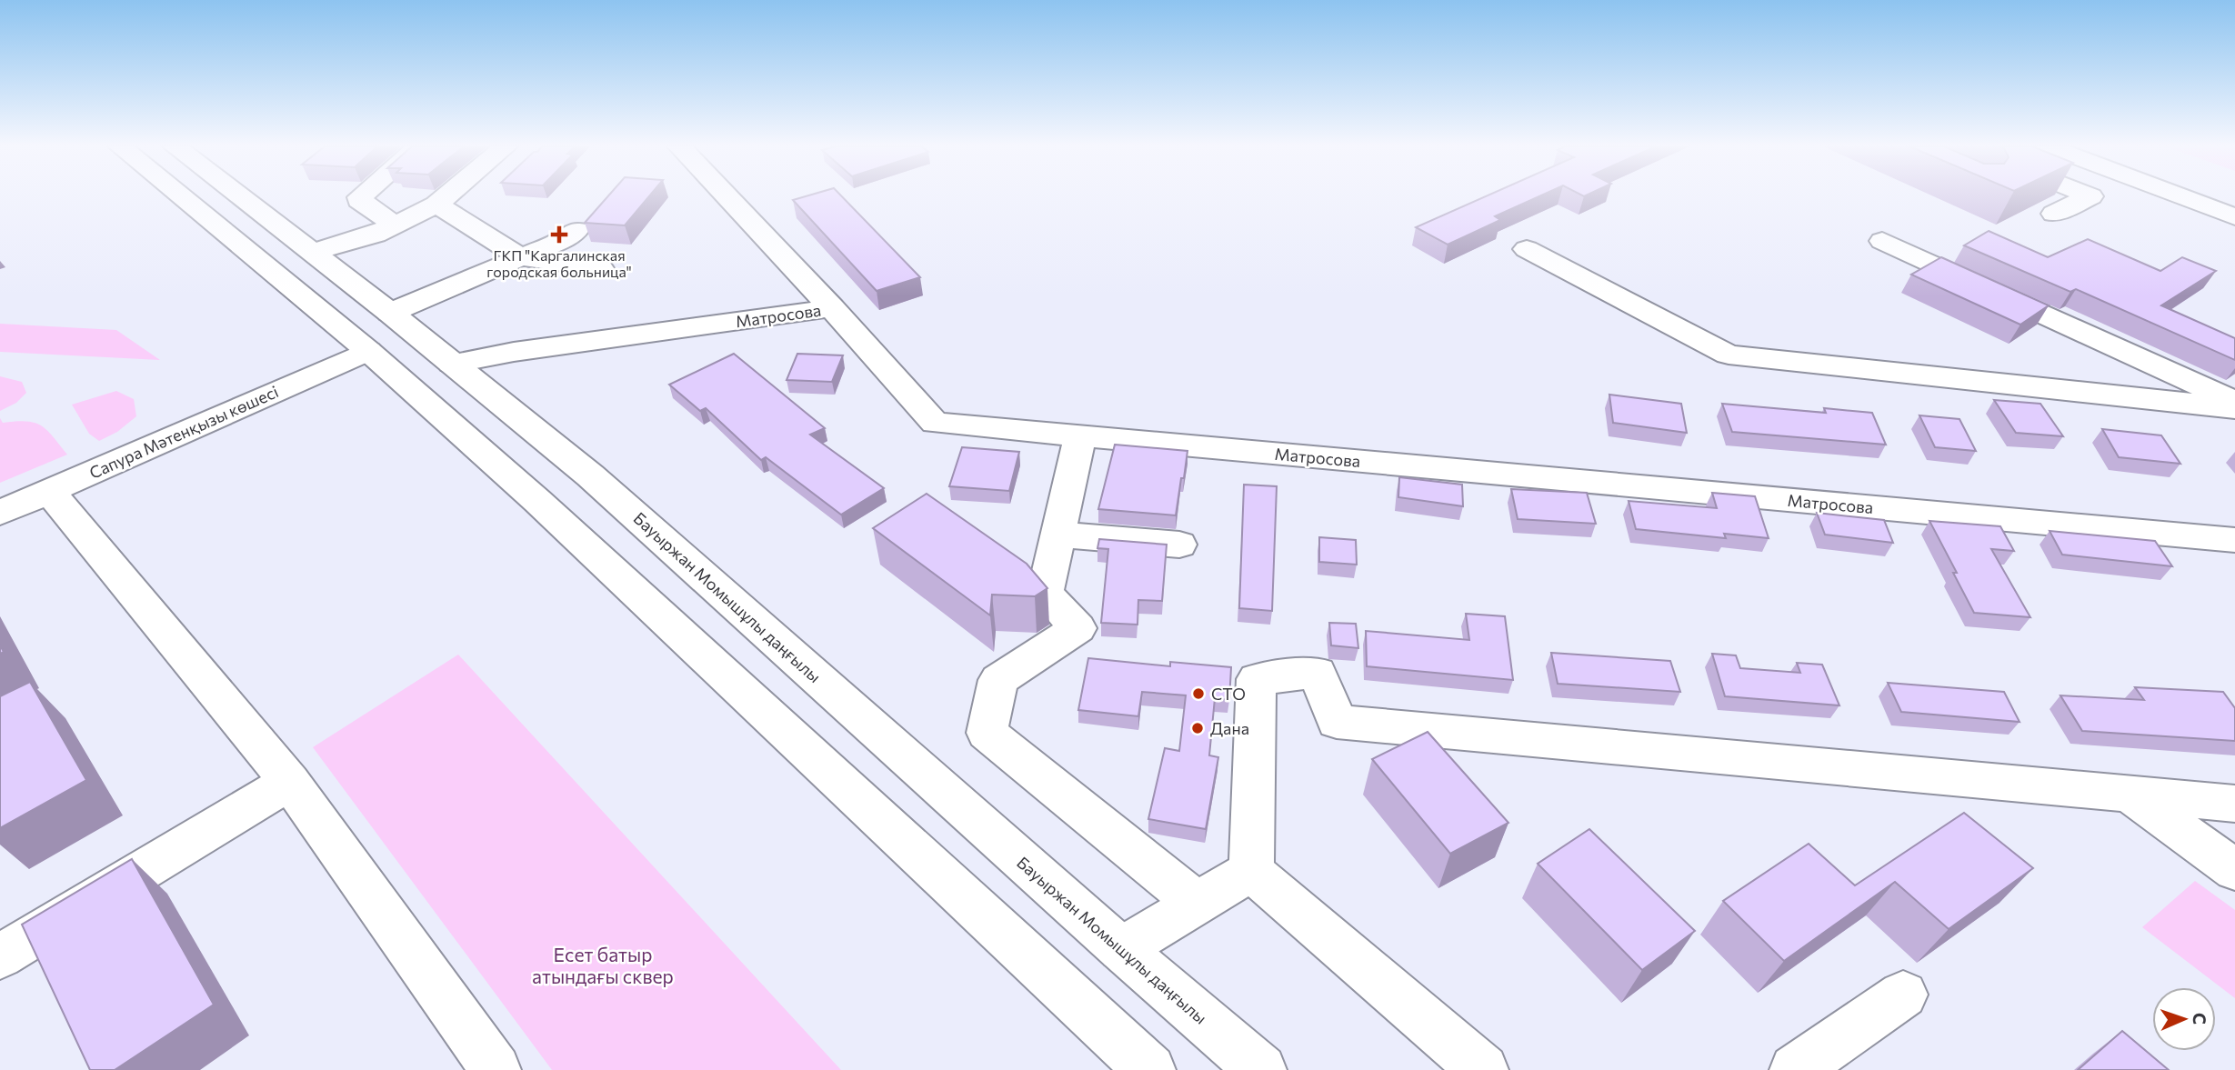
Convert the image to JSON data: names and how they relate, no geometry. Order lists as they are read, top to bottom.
{
  "streets": {
    "main road": ["Матросова", "Сапура Мәтенқызы көшесі", "Бауыржан Момышұлы даңғылы"]
  },
  "crossings": [
    ["Матросова", "Бауыржан Момышұлы даңғылы"],
    ["Сапура Мәтенқызы көшесі", "Бауыржан Момышұлы даңғылы"]
  ],
  "parks": ["Есет батыр атындағы сквер"],
  "places": {
    "health": ["ГКП \"Каргалинская городская больница\""],
    "other": ["СТО", "Дана"]
  },
  "north": "right"
}
